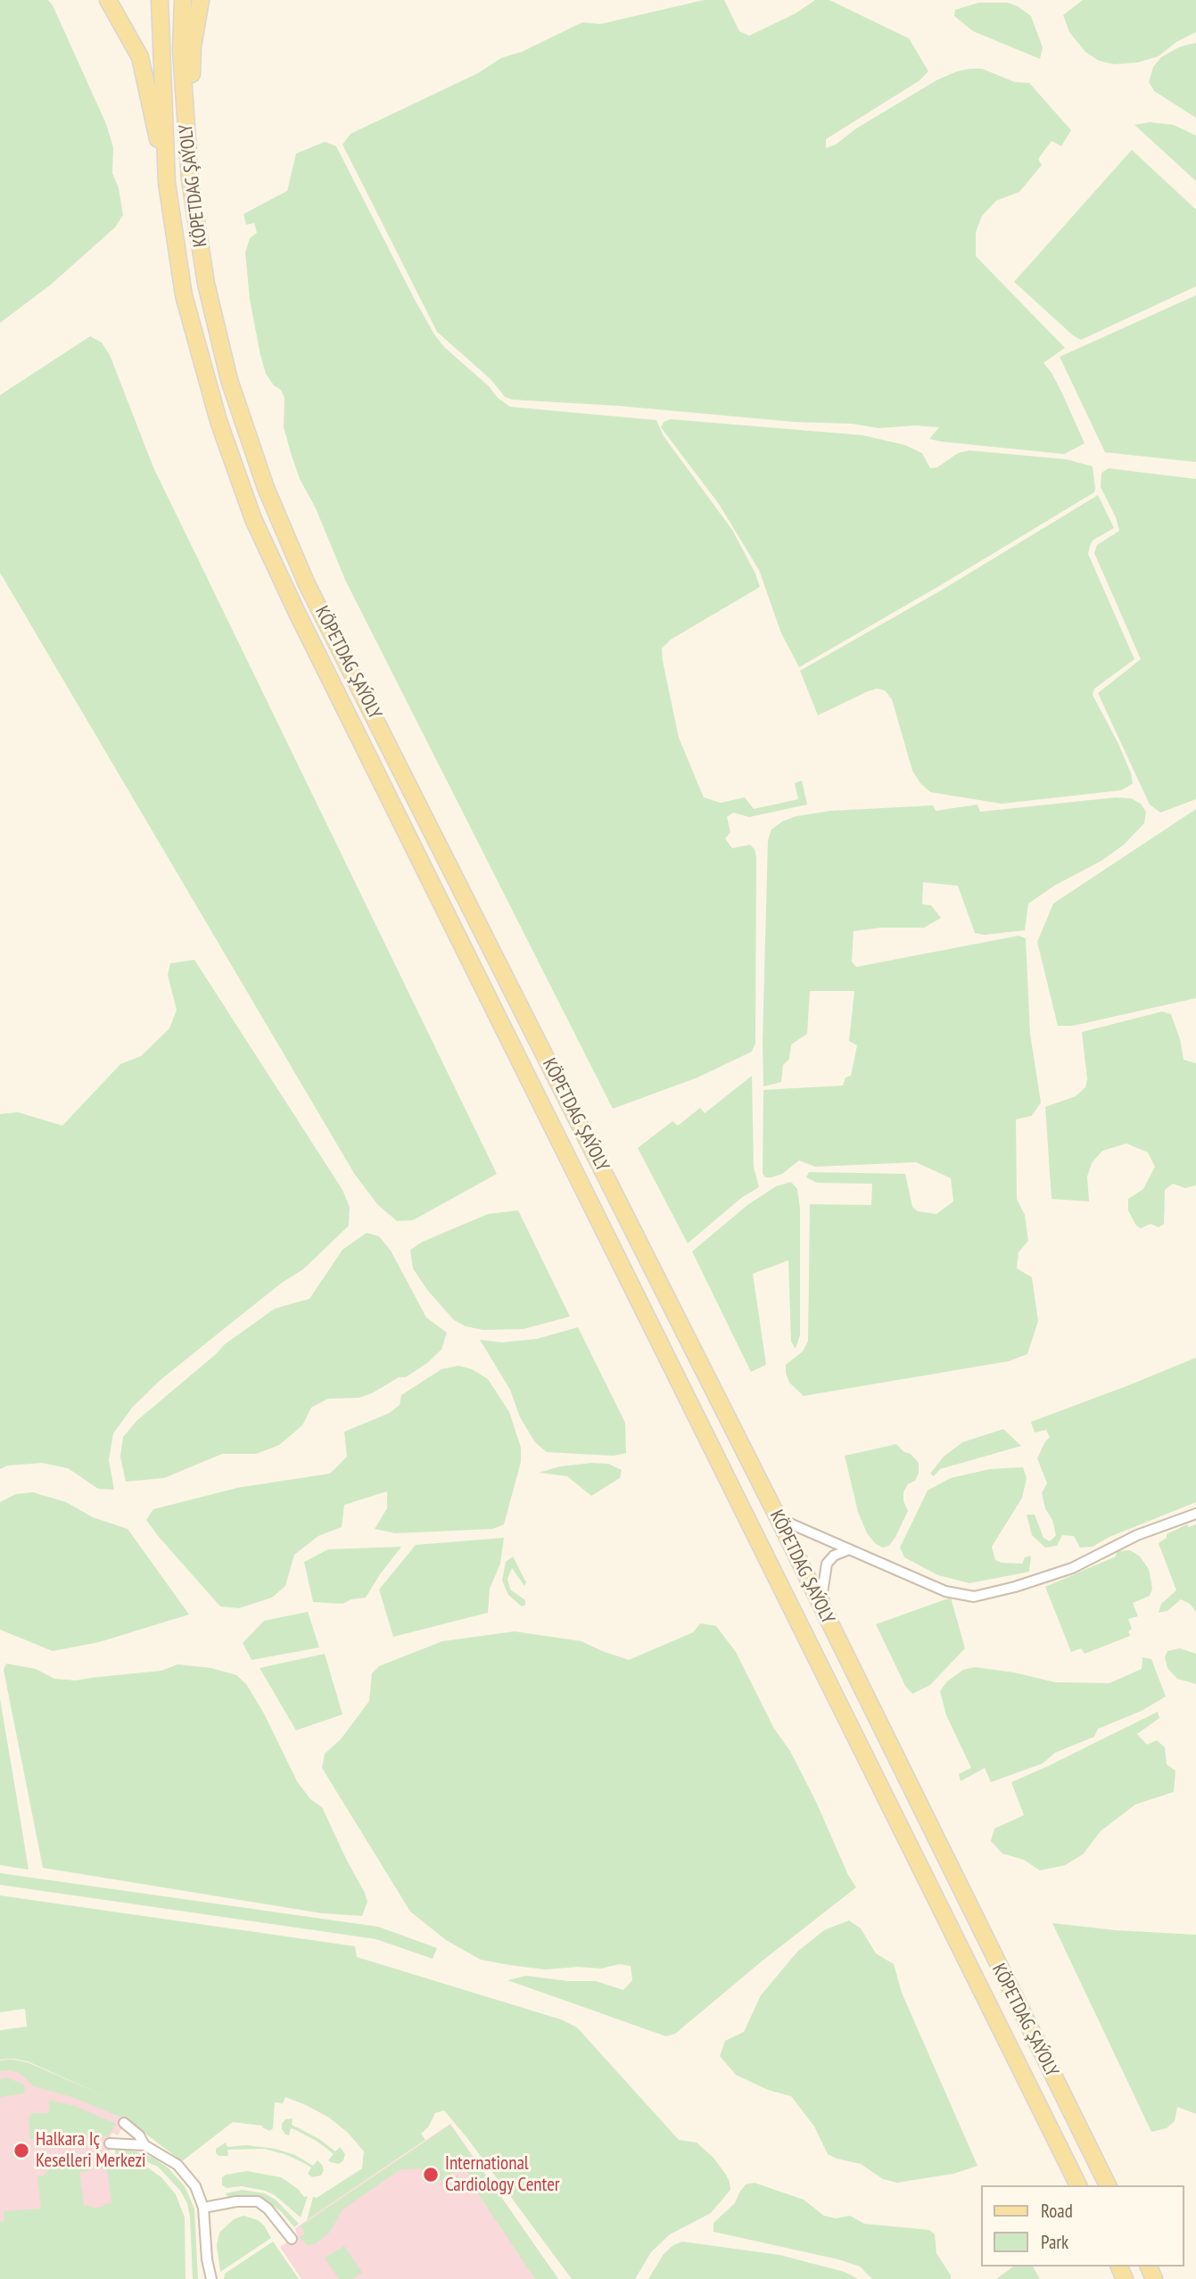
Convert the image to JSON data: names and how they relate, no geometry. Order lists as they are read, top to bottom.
{
  "streets": {
    "main road": ["KÖPETDAG ŞAÝOLY"]
  },
  "places": ["Halkara Iç Keselleri Merkezi", "International Cardiology Center"],
  "legend": ["Road", "Park"]
}
